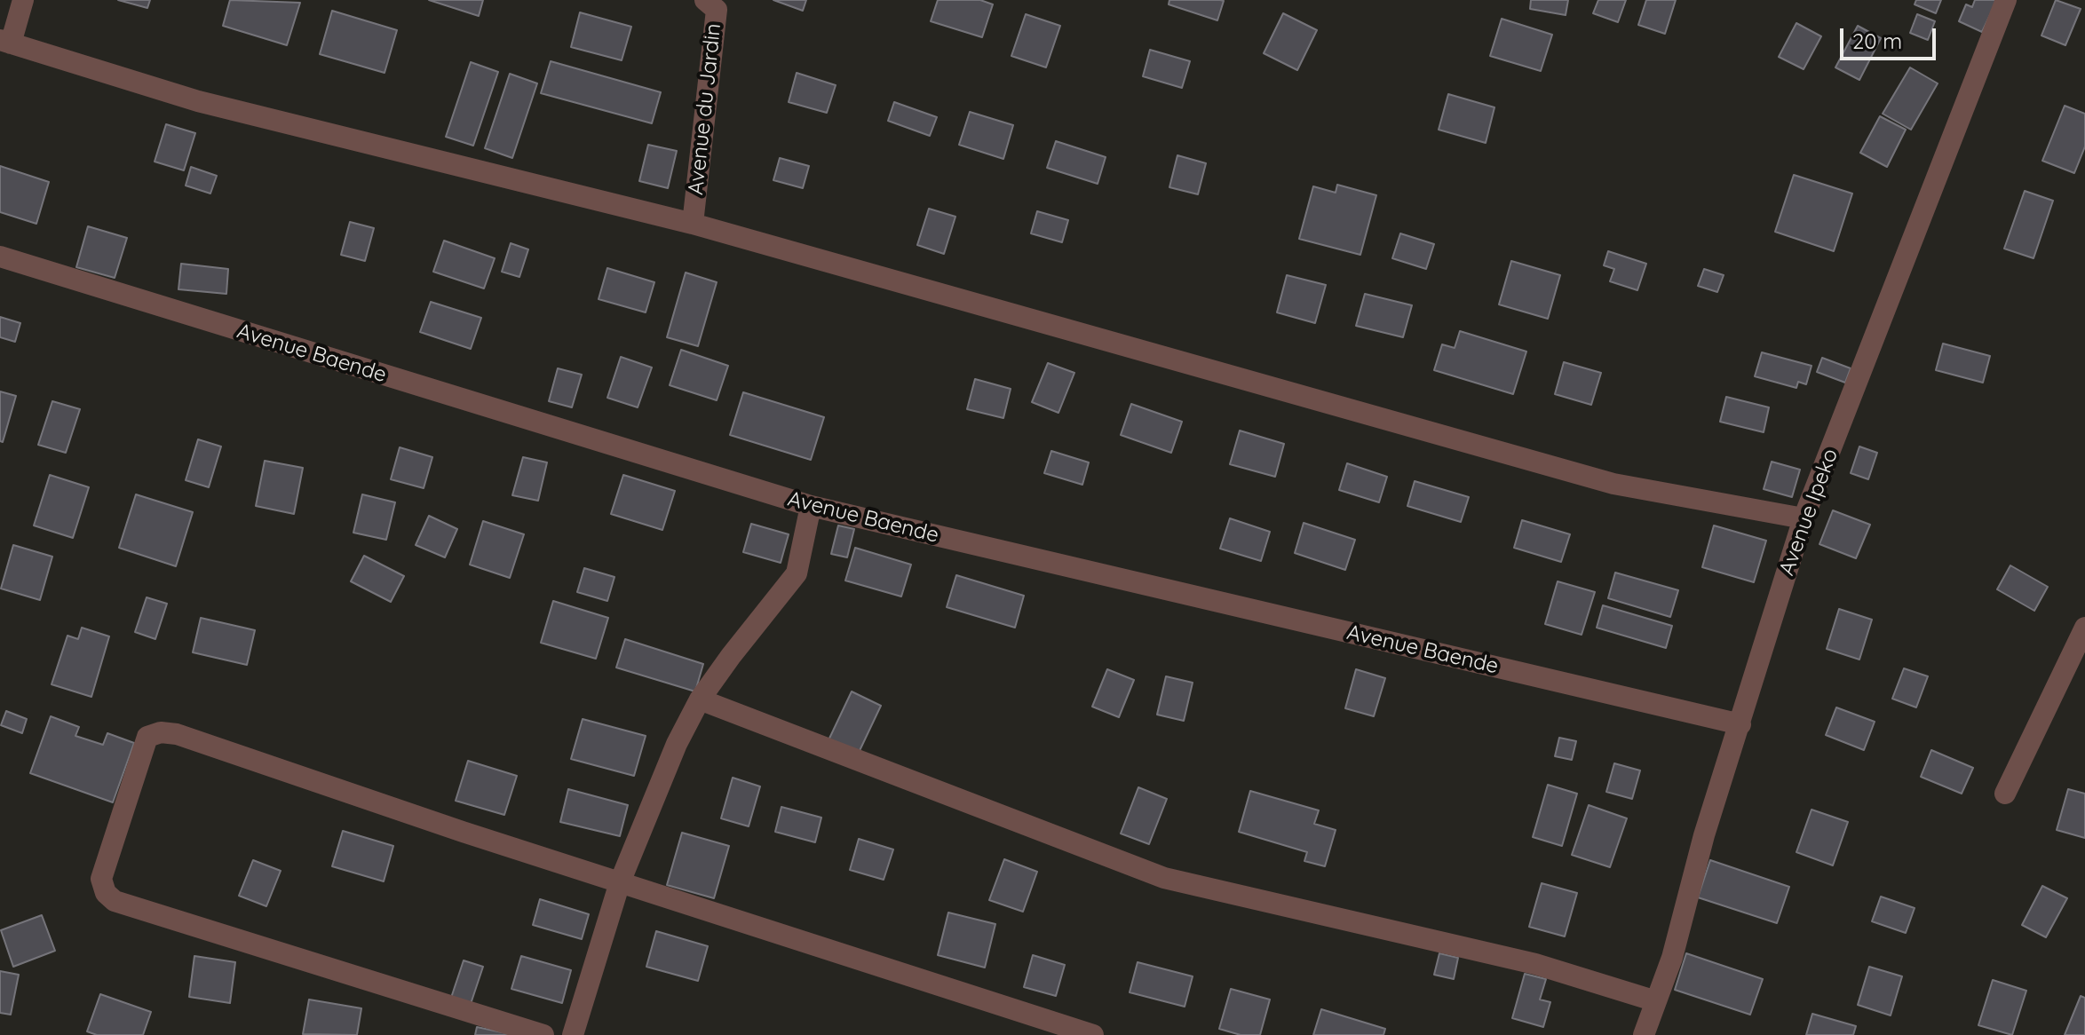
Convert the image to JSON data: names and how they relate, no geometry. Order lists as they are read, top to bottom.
{
  "streets": {
    "street": ["Avenue du Jardin", "Avenue Baende", "Avenue Ipeko"]
  },
  "crossings": [
    ["Avenue Baende", "Avenue Ipeko"]
  ],
  "scale_bar": "20 m"
}
